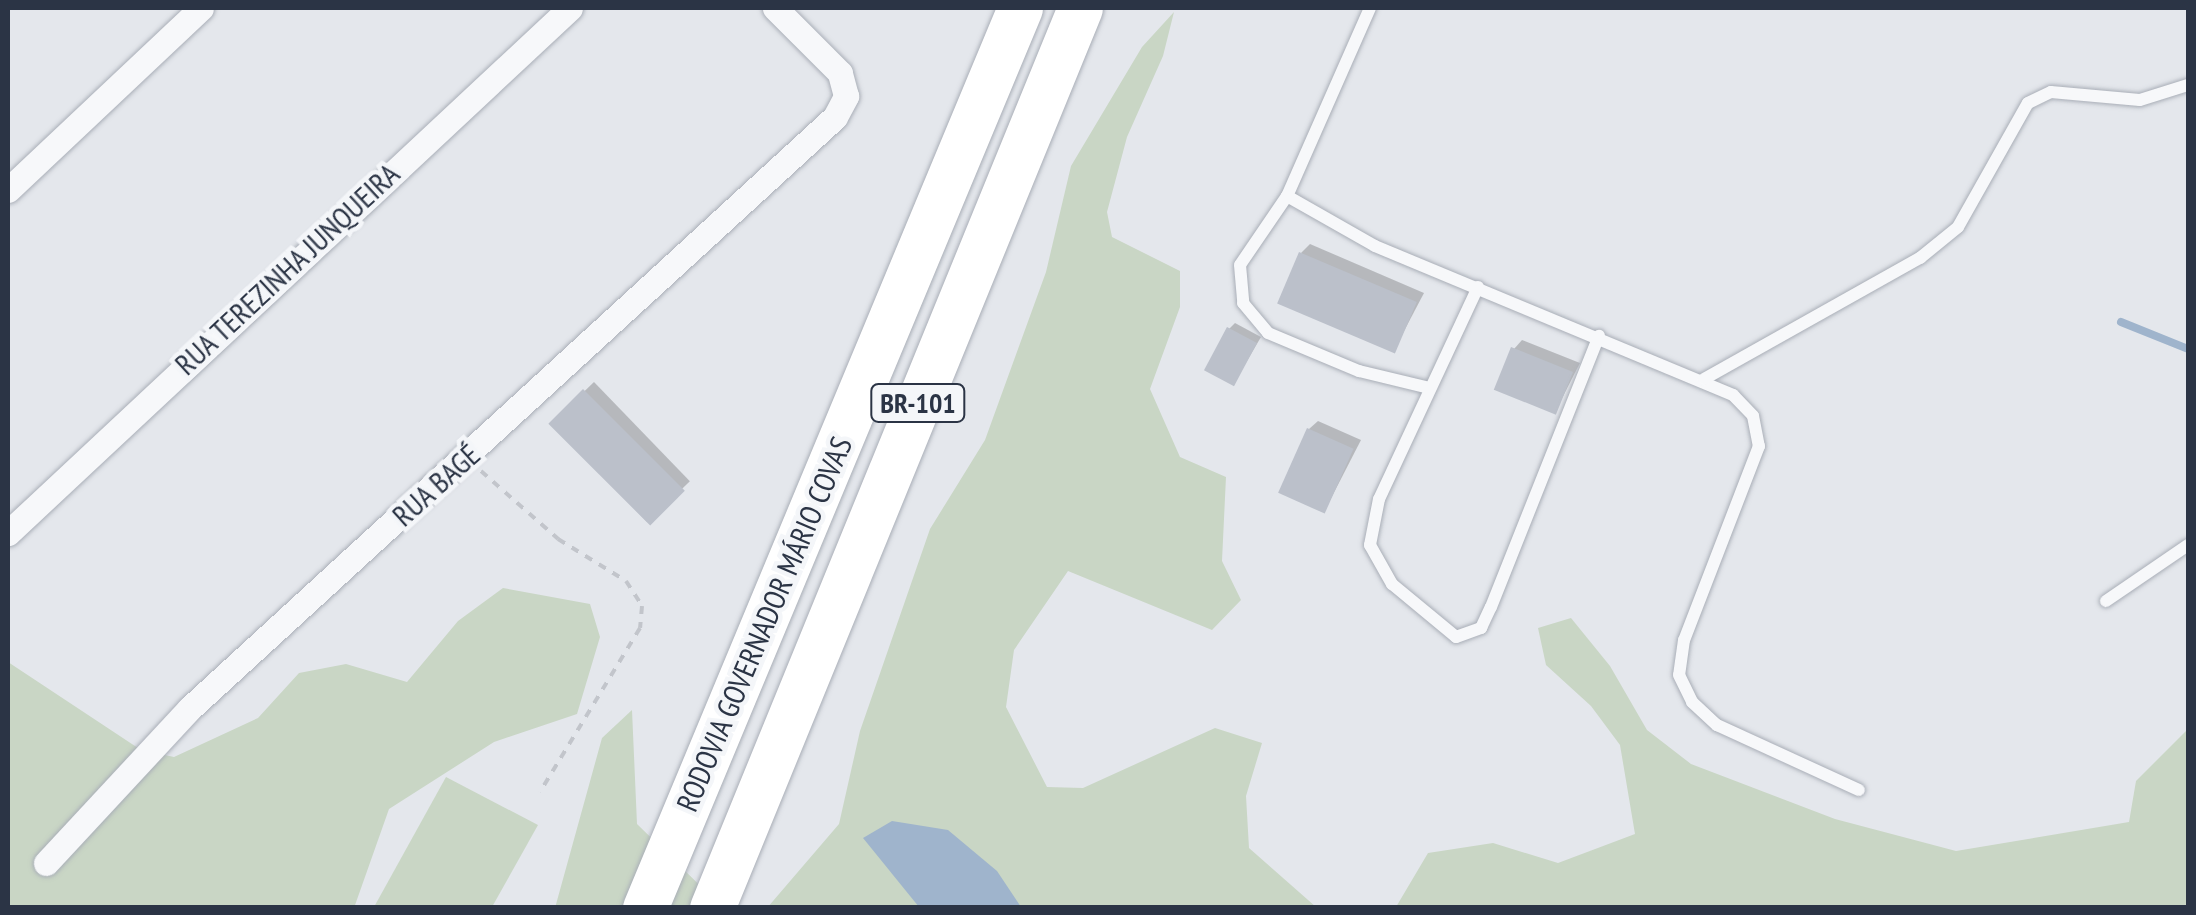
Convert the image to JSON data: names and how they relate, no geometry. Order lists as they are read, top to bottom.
{
  "streets": {
    "highway": ["BR-101", "RODOVIA GOVERNADOR MÁRIO COVAS"],
    "street": ["RUA TEREZINHA JUNQUEIRA", "RUA BAGÉ"]
  }
}
